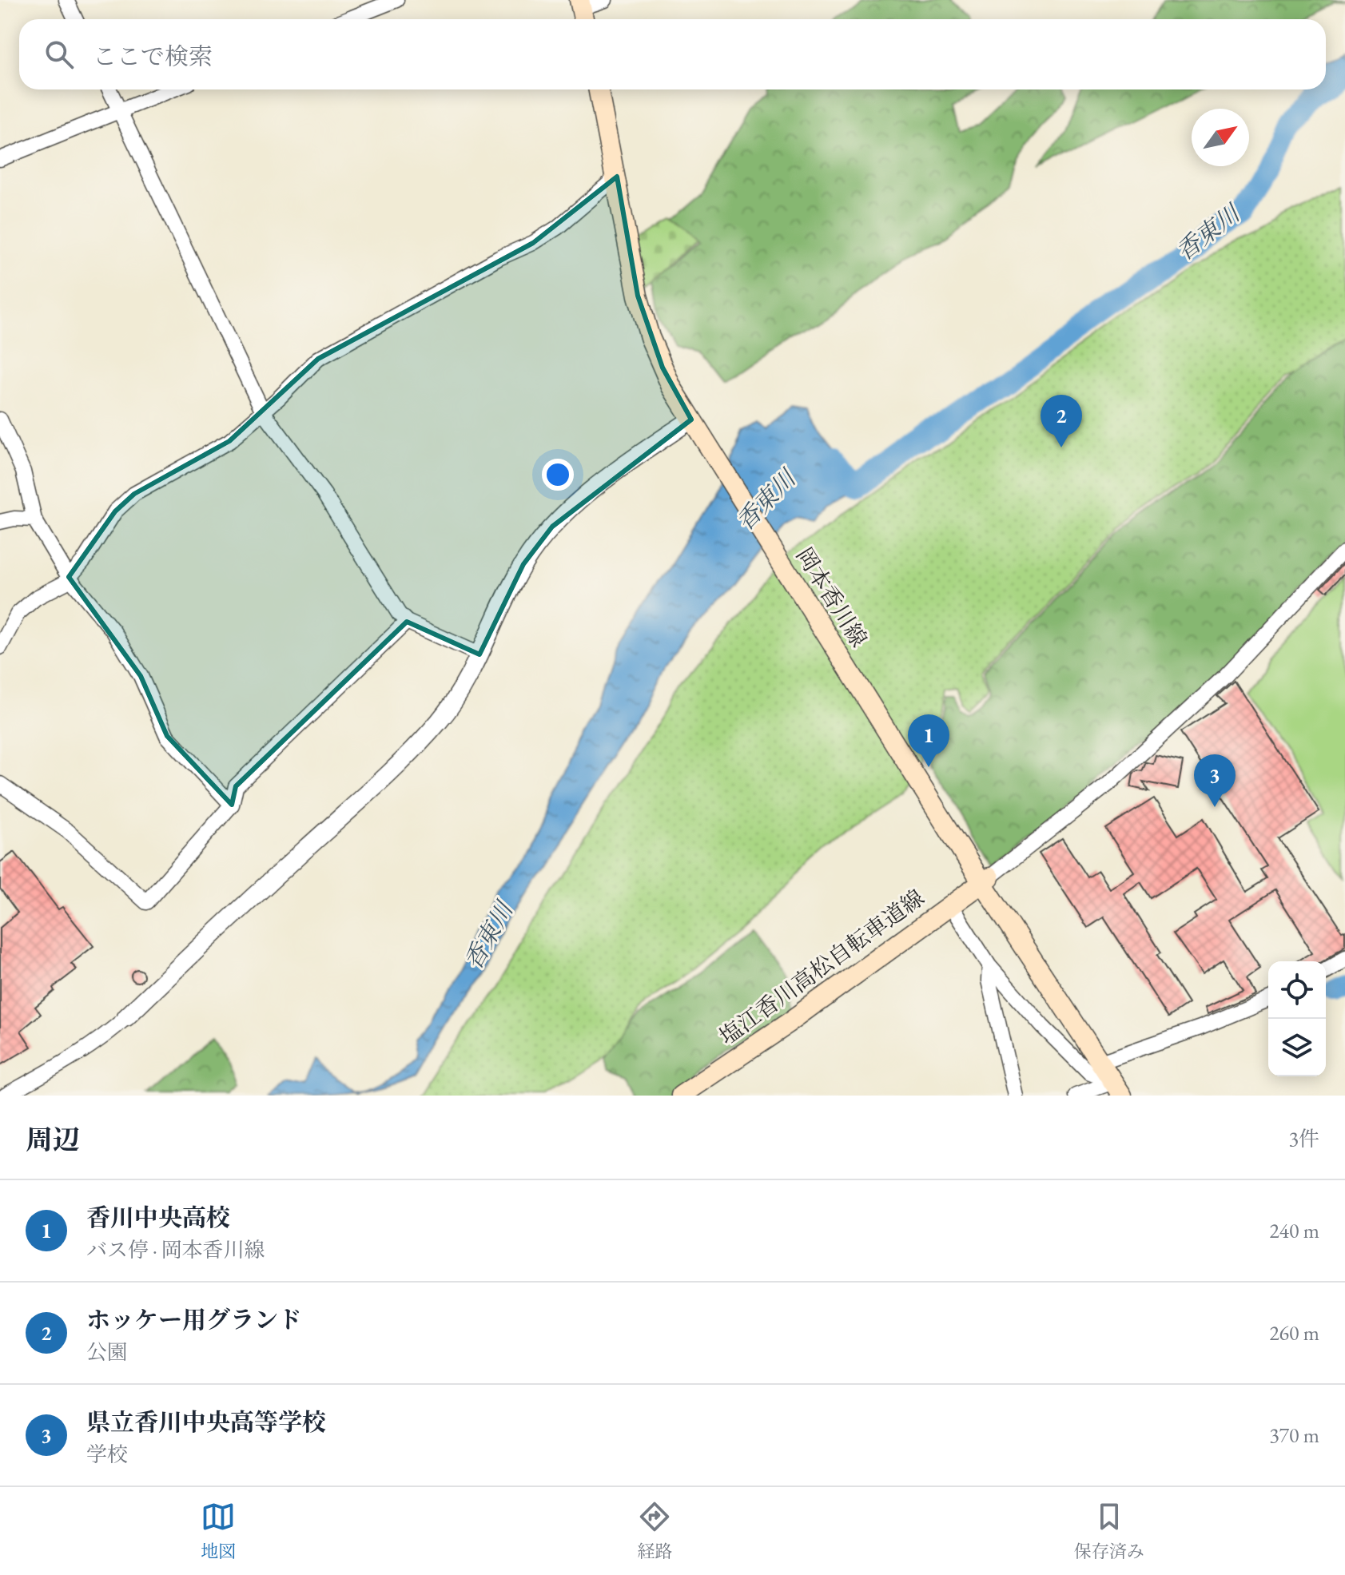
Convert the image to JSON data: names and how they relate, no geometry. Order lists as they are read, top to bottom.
{
  "streets": {
    "main road": ["岡本香川線", "塩江香川高松自転車道線"]
  },
  "crossings": [
    ["岡本香川線", "塩江香川高松自転車道線"]
  ],
  "water": ["香東川"],
  "north": "top right",
  "page": {
    "search": "ここで検索",
    "pins": ["2", "1", "3"],
    "heading": ["周辺", "3件"],
    "list": [
      {
        "mark": "1",
        "name": "香川中央高校",
        "note": "バス停 · 岡本香川線",
        "value": "240 m"
      },
      {
        "mark": "2",
        "name": "ホッケー用グランド",
        "note": "公園",
        "value": "260 m"
      },
      {
        "mark": "3",
        "name": "県立香川中央高等学校",
        "note": "学校",
        "value": "370 m"
      }
    ],
    "nav": ["地図", "経路", "保存済み"]
  }
}
